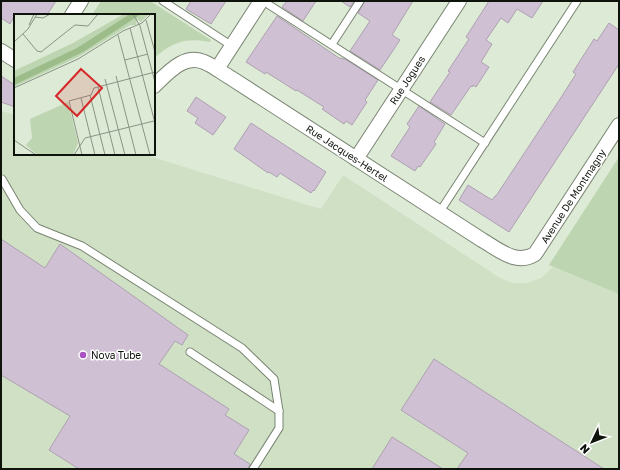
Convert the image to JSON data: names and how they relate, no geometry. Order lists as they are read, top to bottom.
{
  "streets": {
    "street": ["Rue Jogues", "Rue Jacques-Hertel", "Avenue De Montmagny"]
  },
  "crossings": [
    ["Rue Jogues", "Rue Jacques-Hertel"],
    ["Rue Jacques-Hertel", "Avenue De Montmagny"]
  ],
  "places": ["Nova Tube"],
  "north": "bottom left"
}
